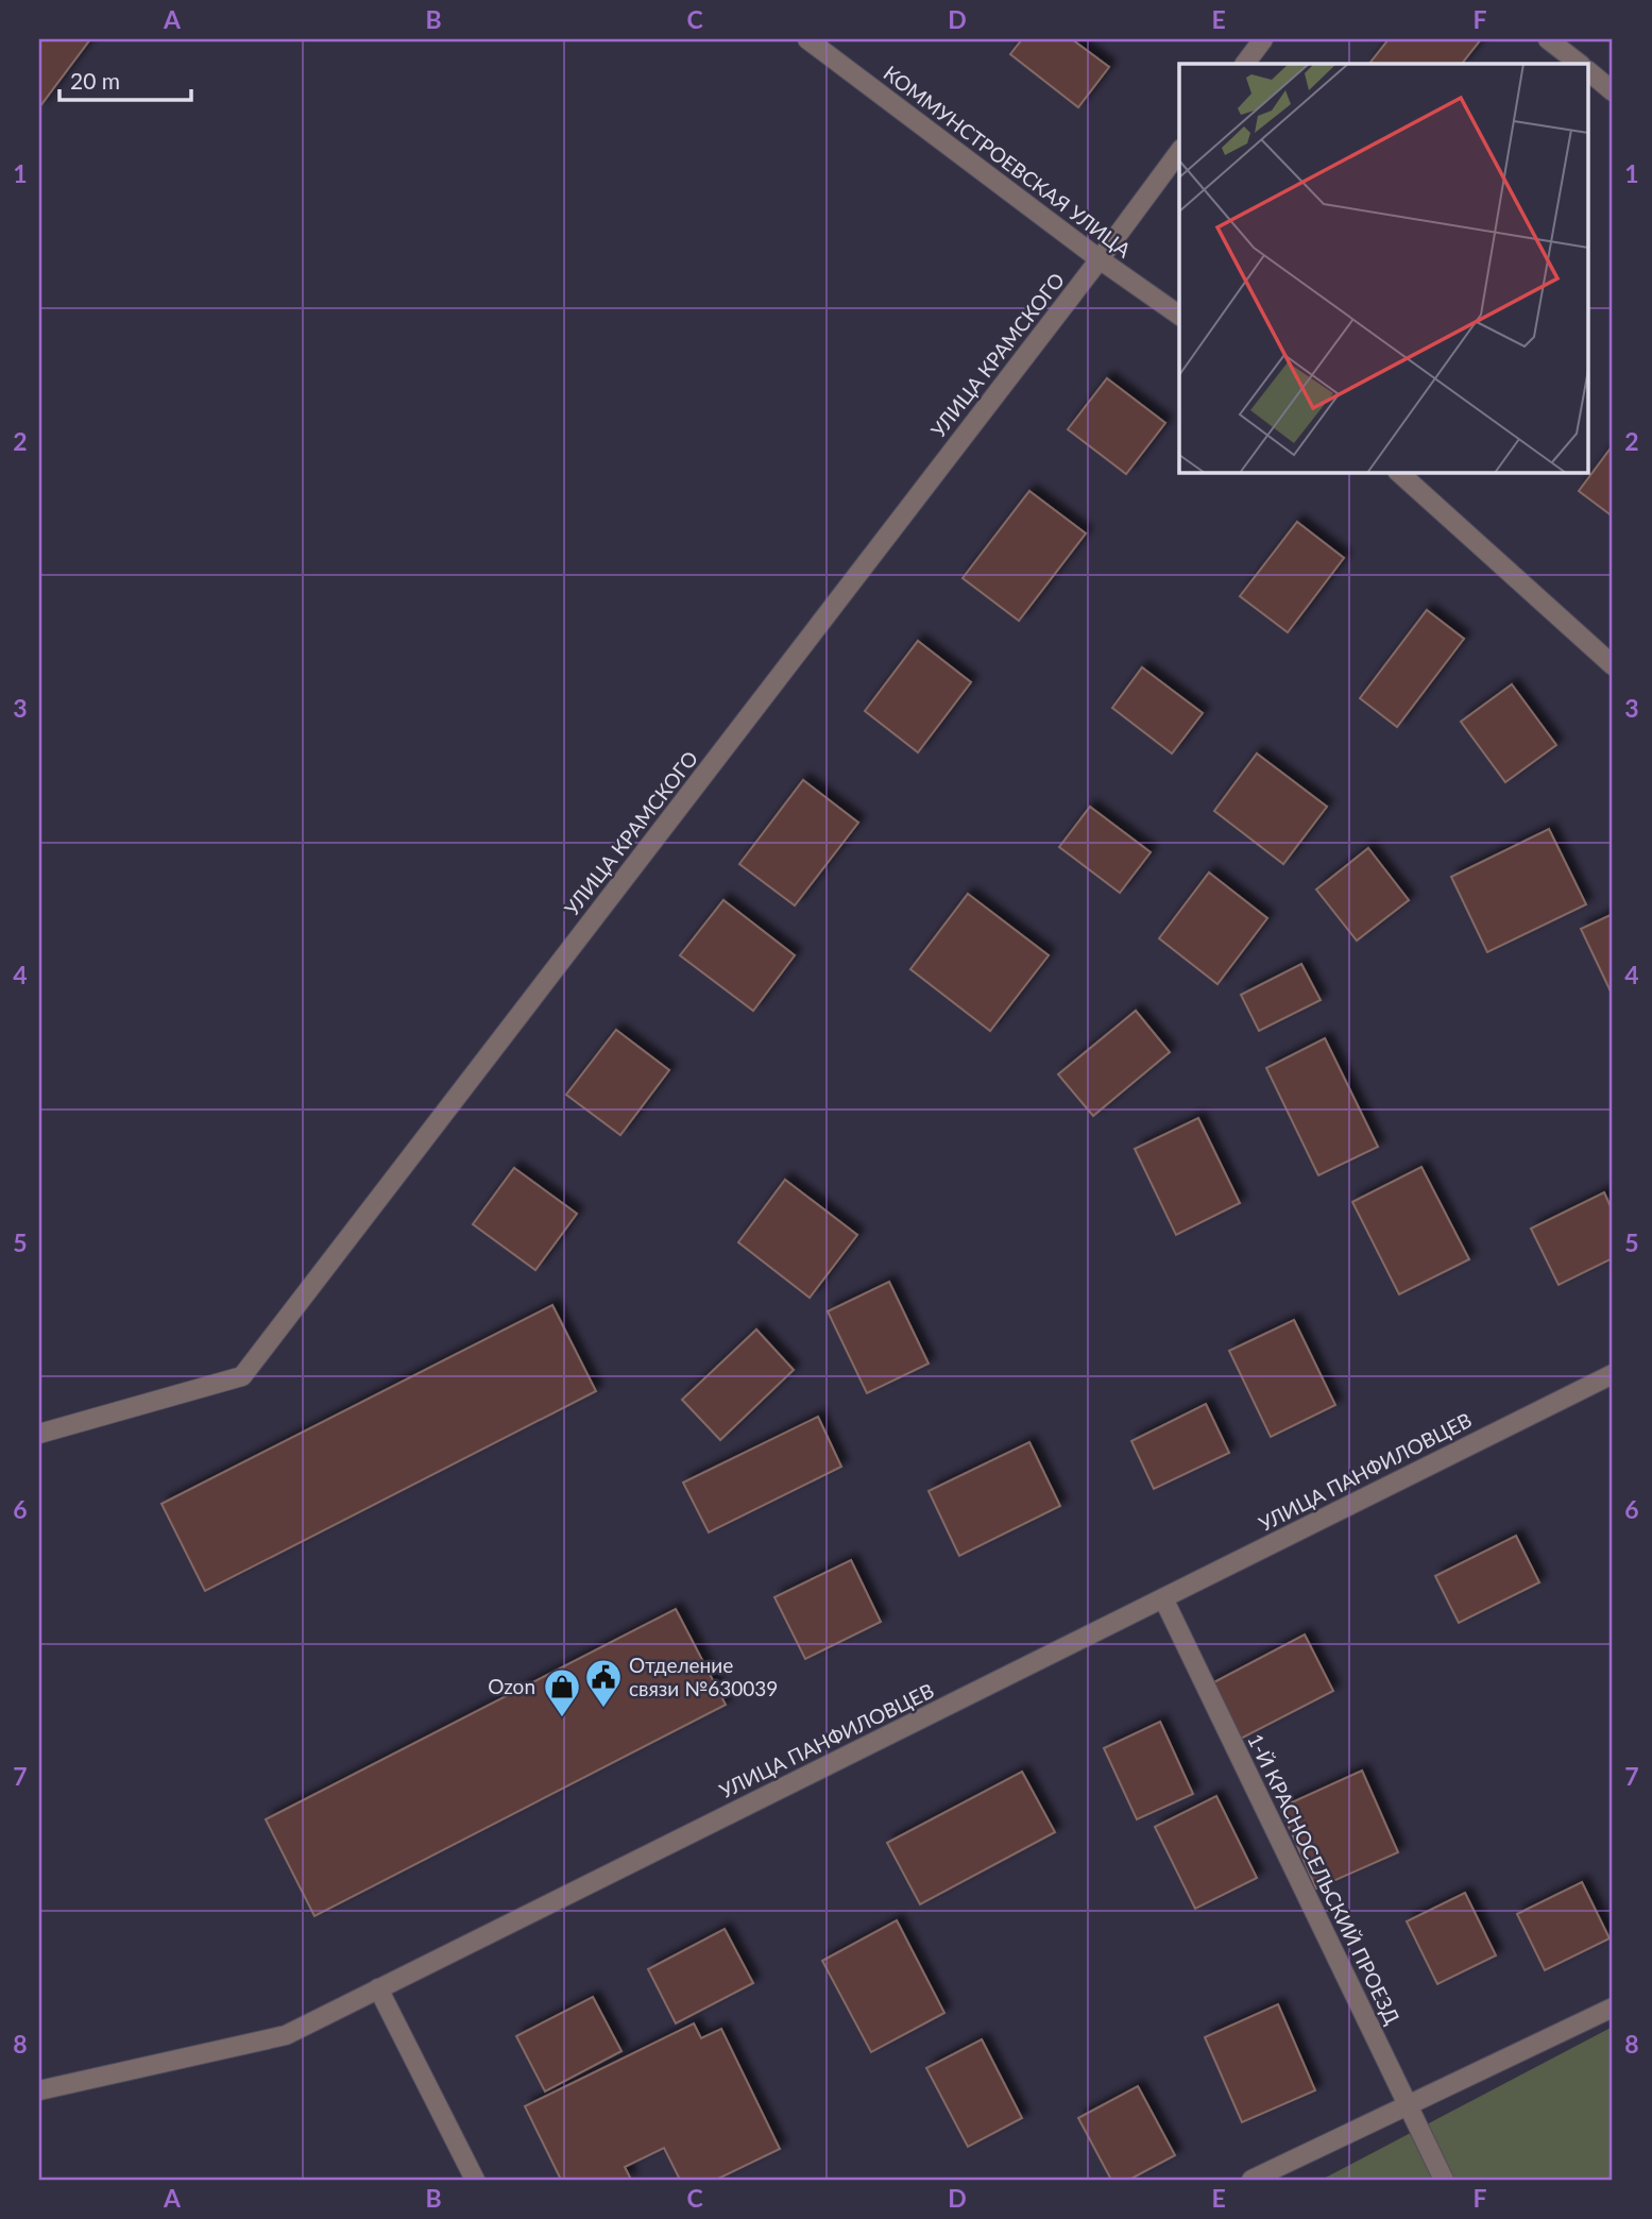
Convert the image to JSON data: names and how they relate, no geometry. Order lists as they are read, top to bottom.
{
  "streets": {
    "street": [
      "КОММУНСТРОЕВСКАЯ УЛИЦА",
      "УЛИЦА КРАМСКОГО",
      "УЛИЦА ПАНФИЛОВЦЕВ",
      "1-Й КРАСНОСЕЛЬСКИЙ ПРОЕЗД"
    ]
  },
  "crossings": [
    ["КОММУНСТРОЕВСКАЯ УЛИЦА", "УЛИЦА КРАМСКОГО"],
    ["УЛИЦА ПАНФИЛОВЦЕВ", "1-Й КРАСНОСЕЛЬСКИЙ ПРОЕЗД"]
  ],
  "places": {
    "public building": ["Отделение связи №630039"],
    "shop": ["Ozon"]
  },
  "scale_bar": "20 m",
  "grid": {
    "columns": [
      "A",
      "B",
      "C",
      "D",
      "E",
      "F"
    ],
    "rows": [
      "1",
      "2",
      "3",
      "4",
      "5",
      "6",
      "7",
      "8"
    ]
  }
}
